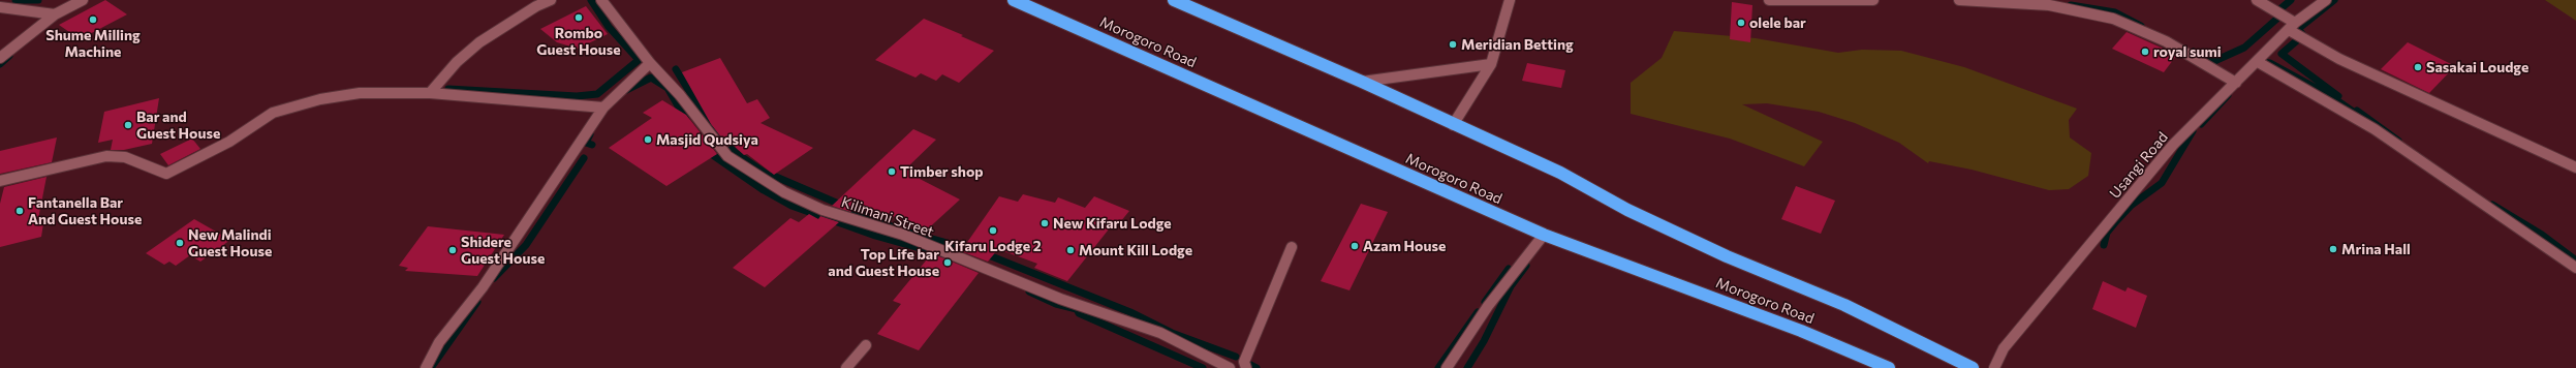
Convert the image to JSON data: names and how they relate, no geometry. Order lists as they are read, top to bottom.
{
  "streets": {
    "highway": ["Morogoro Road"],
    "street": ["Usangi Road", "Kilimani Street"]
  },
  "places": [
    "Rombo Guest House",
    "Shume Milling Machine",
    "olele bar",
    "Meridian Betting",
    "royal sumi",
    "Sasakai Loudge",
    "Bar and Guest House",
    "Masjid Qudsiya",
    "Timber shop",
    "Fantanella Bar And Guest House",
    "New Kifaru Lodge",
    "Kifaru Lodge 2",
    "New Malindi Guest House",
    "Azam House",
    "Mrina Hall",
    "Shidere Guest House",
    "Mount Kill Lodge",
    "Top Life bar and Guest House"
  ]
}
